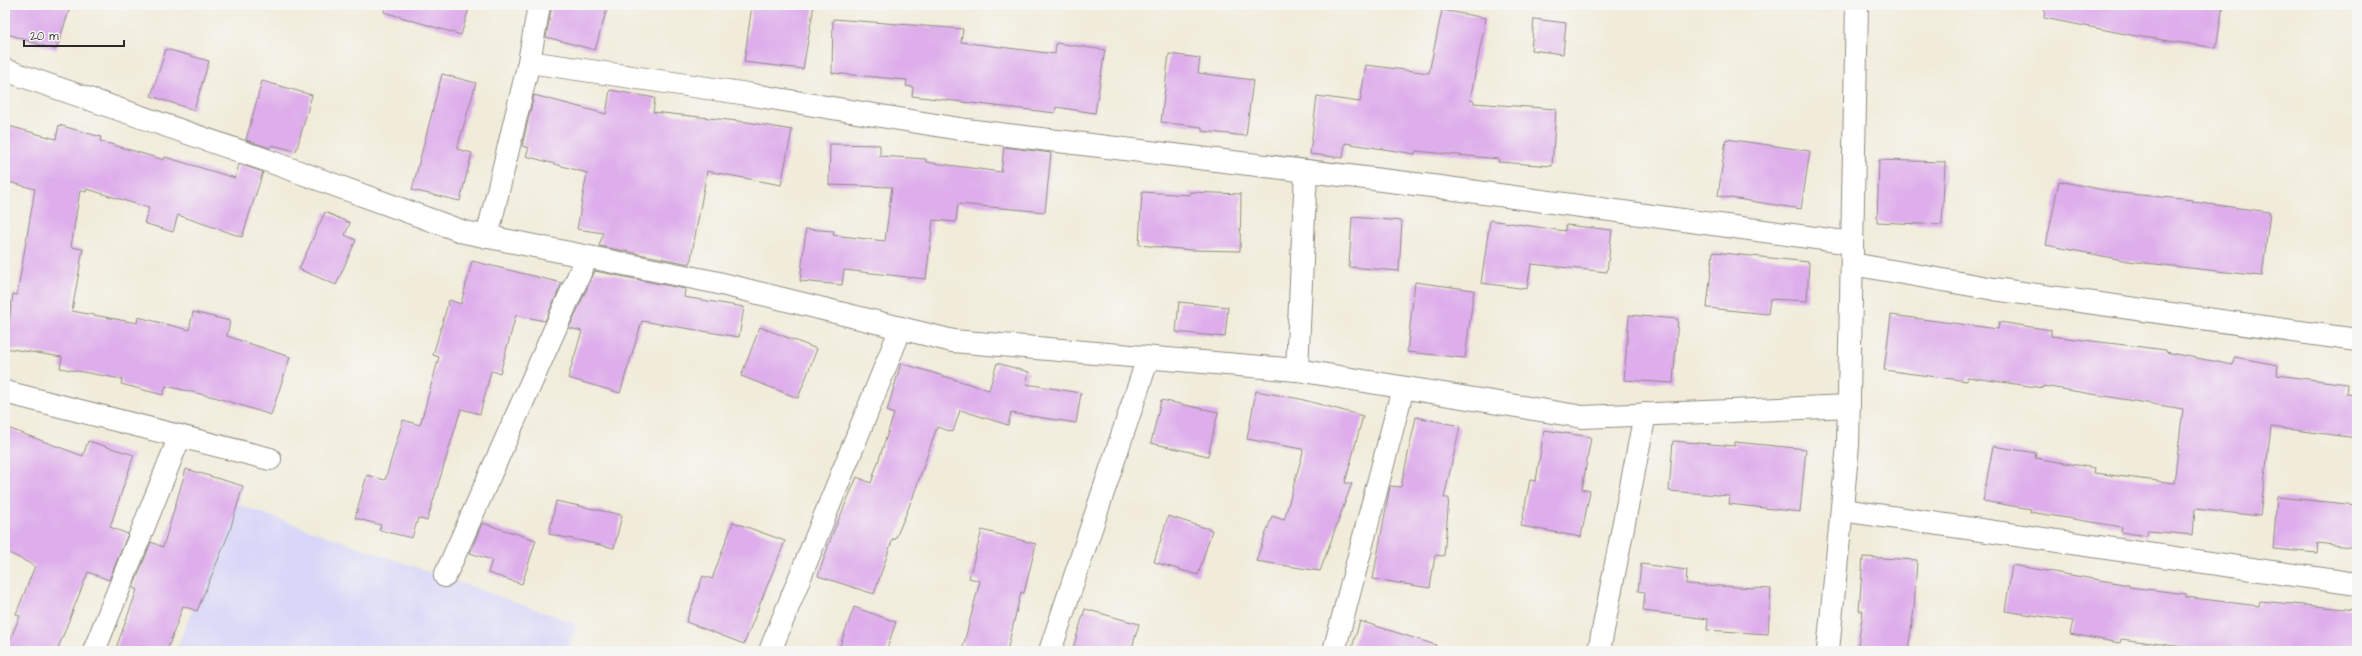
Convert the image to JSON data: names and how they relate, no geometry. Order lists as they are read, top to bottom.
{
  "scale_bar": "20 m"
}
